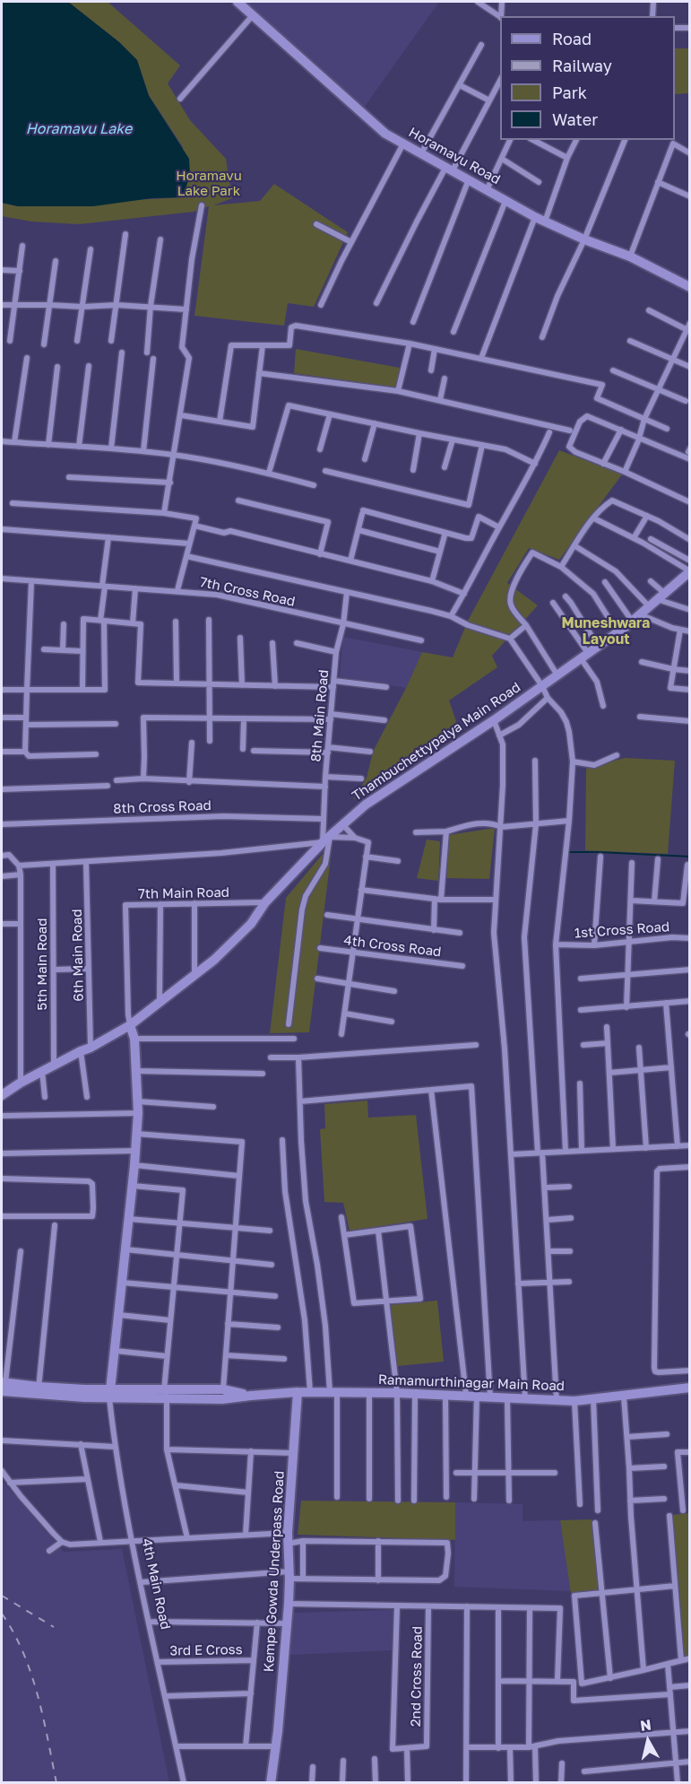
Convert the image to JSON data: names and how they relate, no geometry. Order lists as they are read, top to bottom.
{
  "streets": {
    "main road": [
      "Horamavu Road",
      "Thambuchettypalya Main Road",
      "Ramamurthinagar Main Road",
      "Kempe Gowda Underpass Road"
    ],
    "street": [
      "7th Cross Road",
      "8th Main Road",
      "8th Cross Road",
      "7th Main Road",
      "1st Cross Road",
      "4th Cross Road",
      "6th Main Road",
      "5th Main Road",
      "4th Main Road",
      "3rd E Cross",
      "2nd Cross Road"
    ]
  },
  "crossings": [
    ["7th Cross Road", "8th Main Road"],
    ["8th Main Road", "Thambuchettypalya Main Road"],
    ["8th Main Road", "8th Cross Road"],
    ["Thambuchettypalya Main Road", "7th Main Road"],
    ["Thambuchettypalya Main Road", "6th Main Road"],
    ["Thambuchettypalya Main Road", "5th Main Road"],
    ["Ramamurthinagar Main Road", "Kempe Gowda Underpass Road"],
    ["Ramamurthinagar Main Road", "4th Main Road"],
    ["4th Main Road", "3rd E Cross"]
  ],
  "districts": ["Muneshwara Layout"],
  "water": ["Horamavu Lake"],
  "parks": ["Horamavu Lake Park"],
  "legend": [
    "Road",
    "Railway",
    "Park",
    "Water"
  ],
  "north": "top"
}
